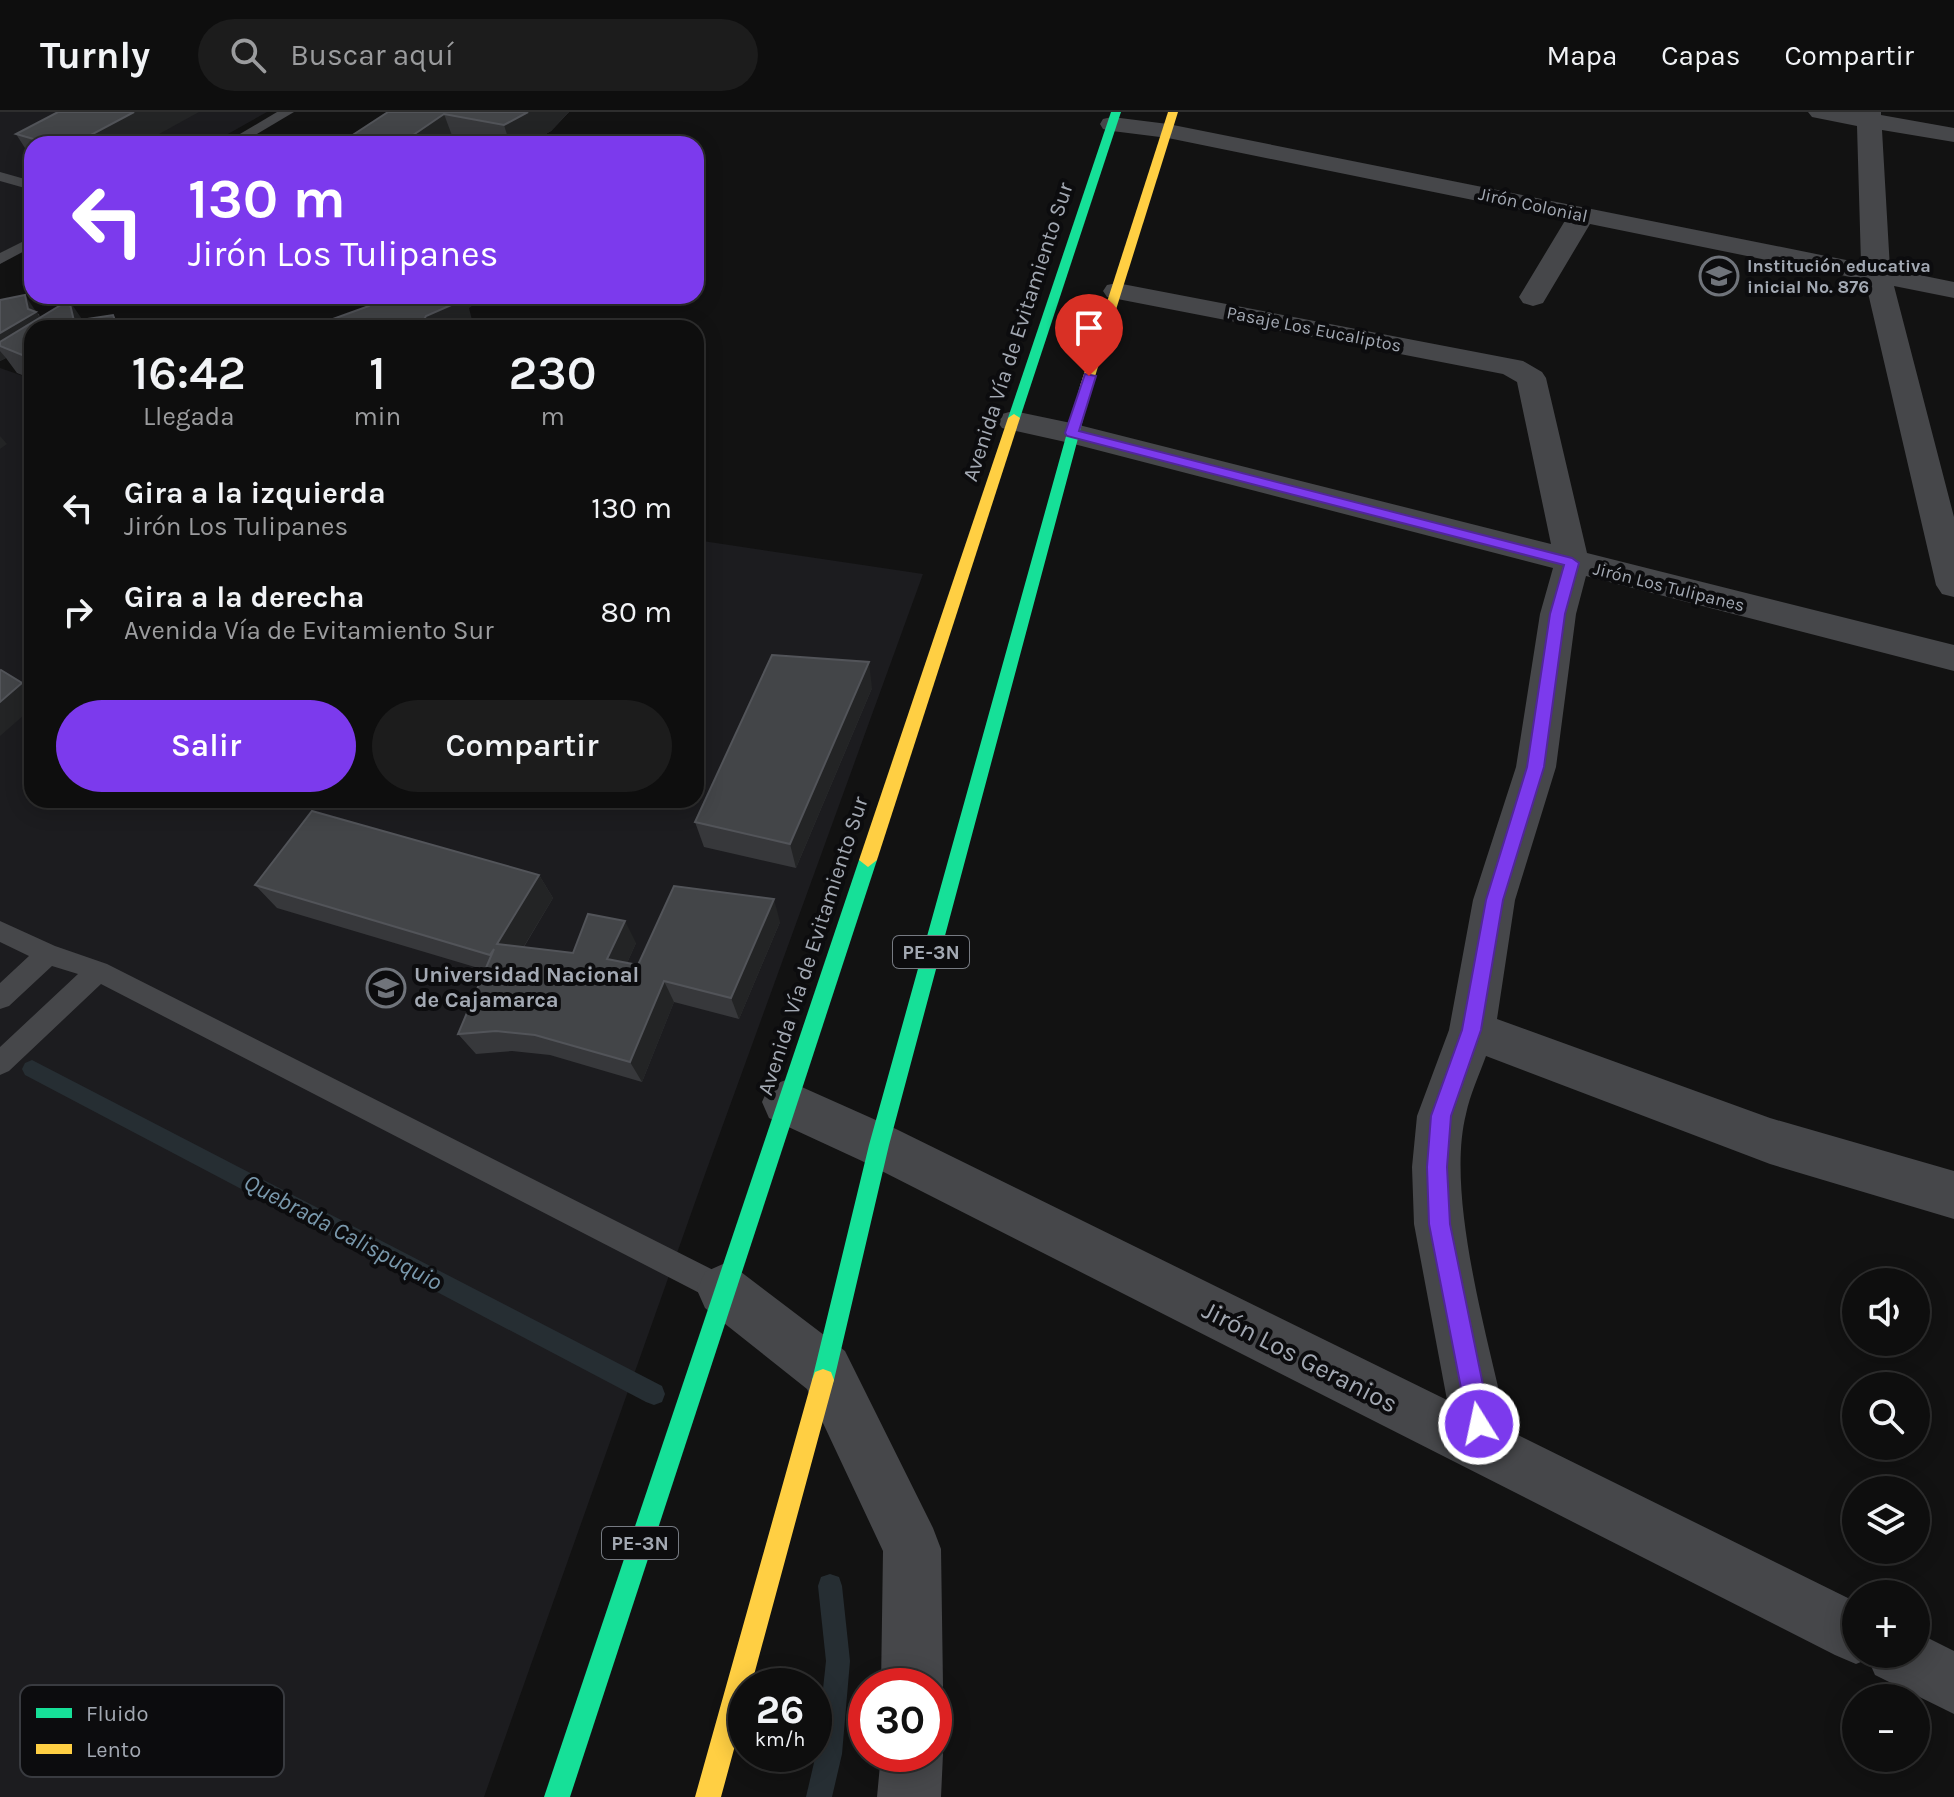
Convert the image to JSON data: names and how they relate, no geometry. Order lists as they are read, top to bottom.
{
  "streets": {
    "highway": ["Avenida Vía de Evitamiento Sur", "PE-3N"],
    "street": [
      "Jirón Colonial",
      "Pasaje Los Eucaliptos",
      "Jirón Los Tulipanes",
      "Jirón Los Geranios"
    ]
  },
  "crossings": [
    ["Jirón Colonial", "Avenida Vía de Evitamiento Sur"],
    ["Jirón Colonial", "PE-3N"],
    ["Pasaje Los Eucaliptos", "Jirón Los Tulipanes"],
    ["Pasaje Los Eucaliptos", "PE-3N"],
    ["Avenida Vía de Evitamiento Sur", "Jirón Los Tulipanes"],
    ["Avenida Vía de Evitamiento Sur", "Jirón Los Geranios"],
    ["Jirón Los Tulipanes", "PE-3N"],
    ["PE-3N", "Jirón Los Geranios"]
  ],
  "water": ["Quebrada Calispuquio"],
  "places": {
    "school or university": ["Institución educativa inicial No. 876", "Universidad Nacional de Cajamarca"]
  },
  "legend": ["Fluido", "Lento"],
  "page": {
    "header": "Turnly",
    "search": "Buscar aquí",
    "nav": ["Mapa", "Capas", "Compartir"],
    "turn": ["130 m", "Jirón Los Tulipanes"],
    "eta": [
      "16:42",
      "Llegada",
      "1",
      "min",
      "230",
      "m"
    ],
    "list": [
      {
        "name": "Gira a la izquierda",
        "note": "Jirón Los Tulipanes",
        "value": "130 m"
      },
      {
        "name": "Gira a la derecha",
        "note": "Avenida Vía de Evitamiento Sur",
        "value": "80 m"
      }
    ],
    "buttons": ["Salir", "Compartir"],
    "map_buttons": ["+", "−"],
    "speed": "26 km/h",
    "limit": "30"
  }
}
